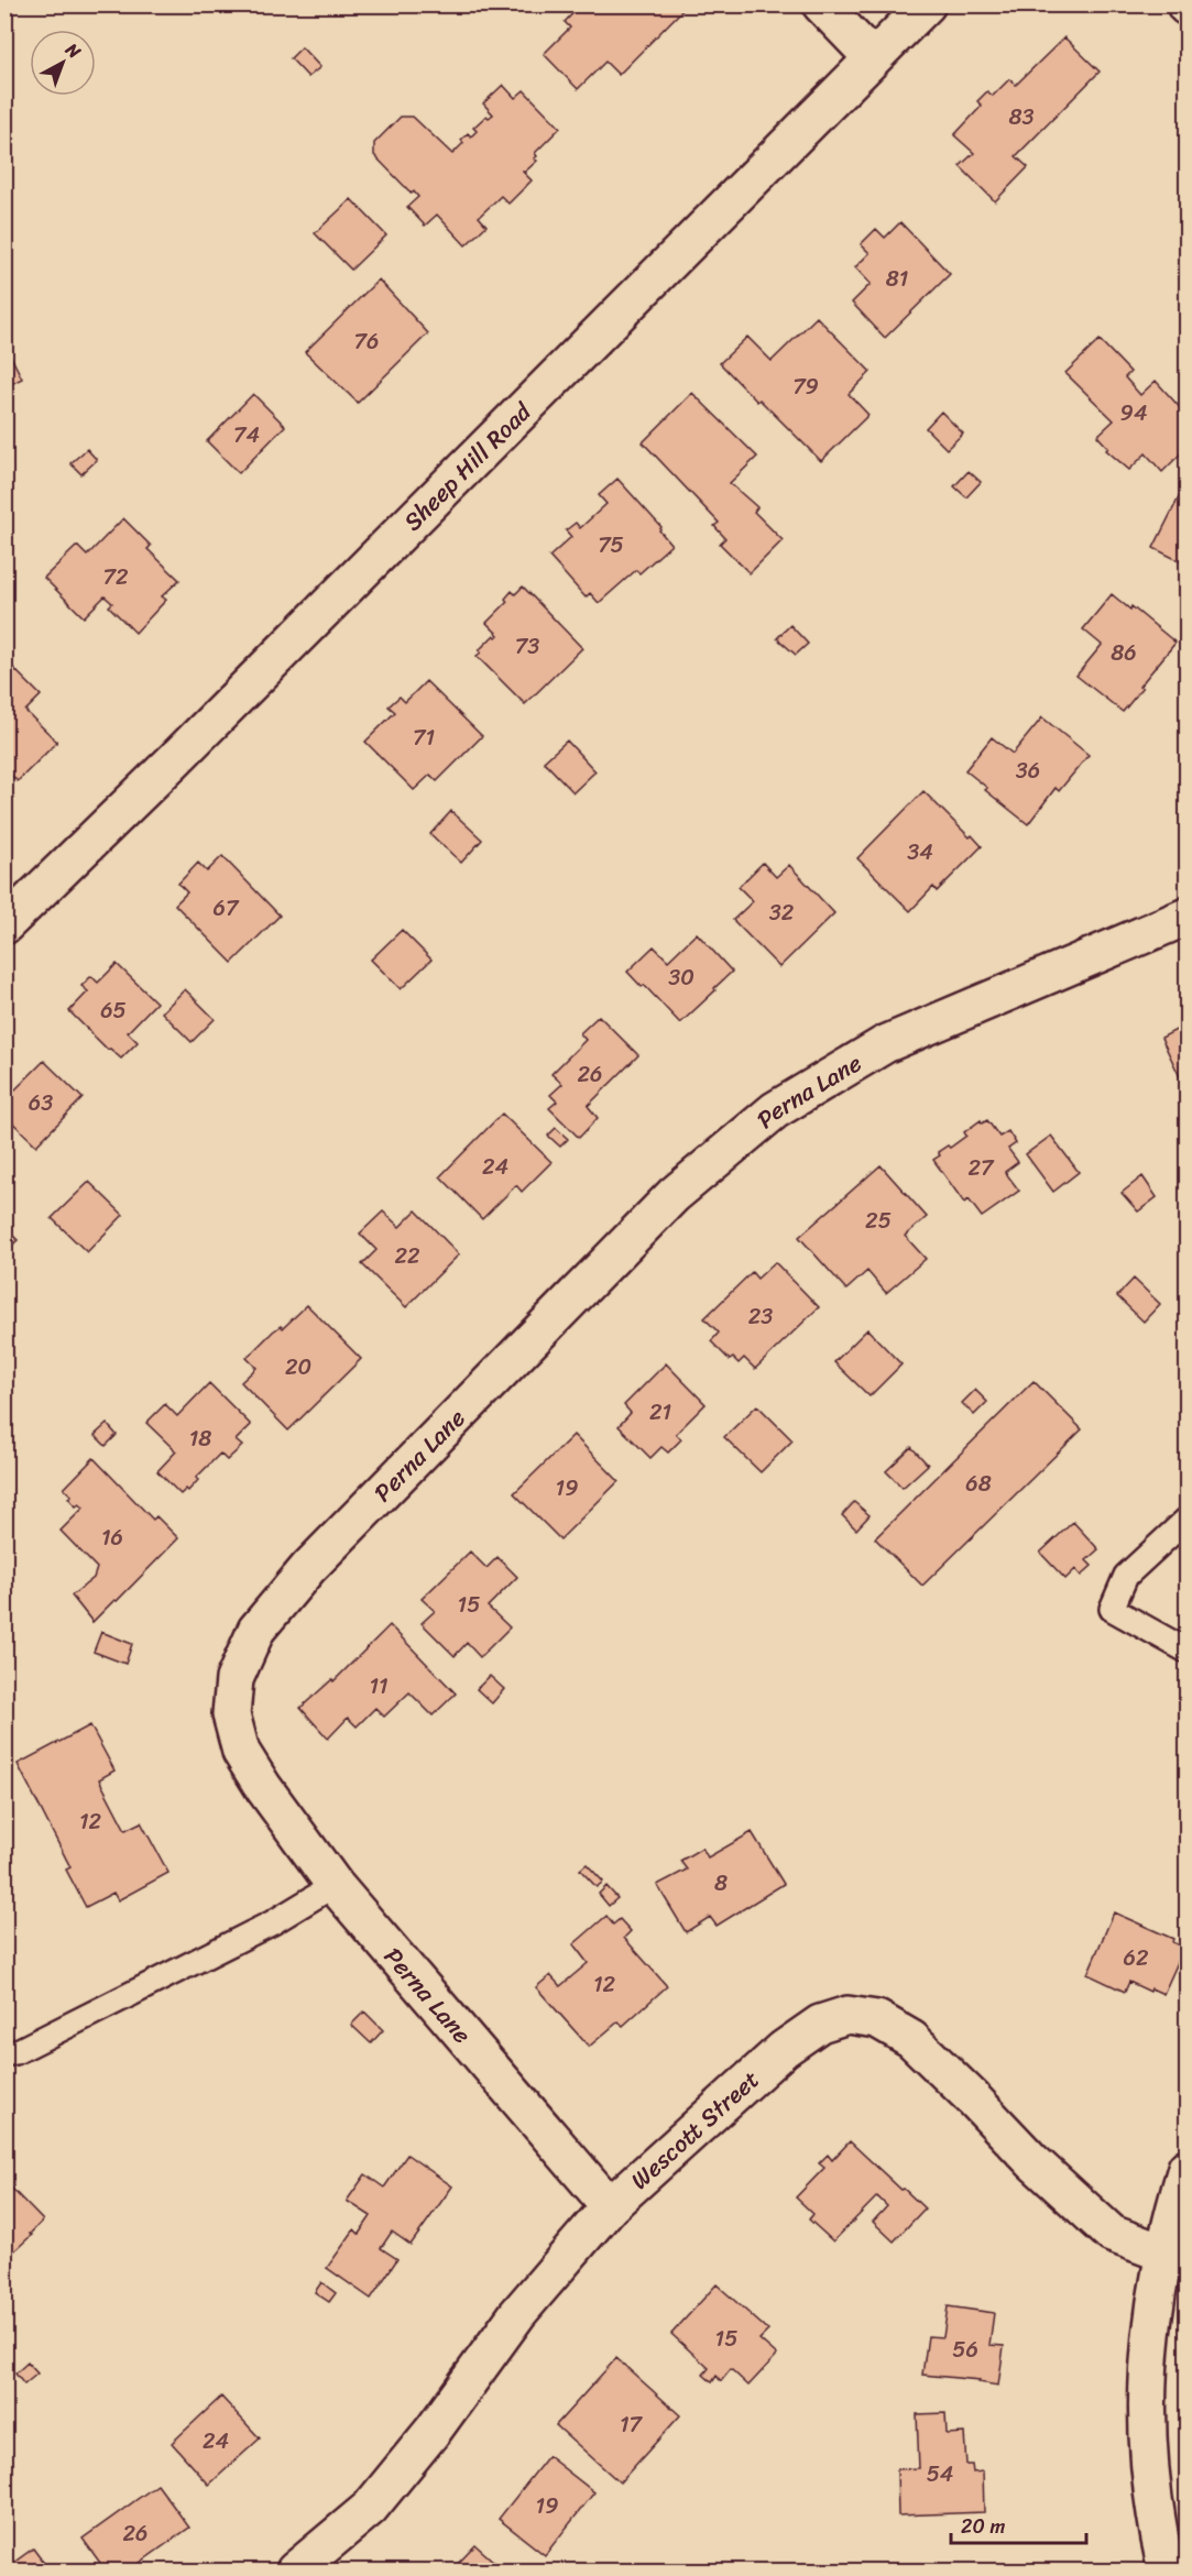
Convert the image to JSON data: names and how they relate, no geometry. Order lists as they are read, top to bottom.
{
  "streets": {
    "street": ["Sheep Hill Road", "Perna Lane", "Wescott Street"]
  },
  "crossings": [
    ["Perna Lane", "Wescott Street"]
  ],
  "house_numbers": [
    "83",
    "81",
    "76",
    "79",
    "94",
    "74",
    "75",
    "72",
    "73",
    "86",
    "71",
    "36",
    "34",
    "67",
    "32",
    "30",
    "65",
    "26",
    "63",
    "24",
    "27",
    "25",
    "22",
    "23",
    "20",
    "21",
    "18",
    "68",
    "19",
    "16",
    "15",
    "11",
    "12",
    "8",
    "62",
    "12",
    "15",
    "56",
    "17",
    "24",
    "54",
    "19",
    "26"
  ],
  "scale_bar": "20 m",
  "north": "top right"
}
